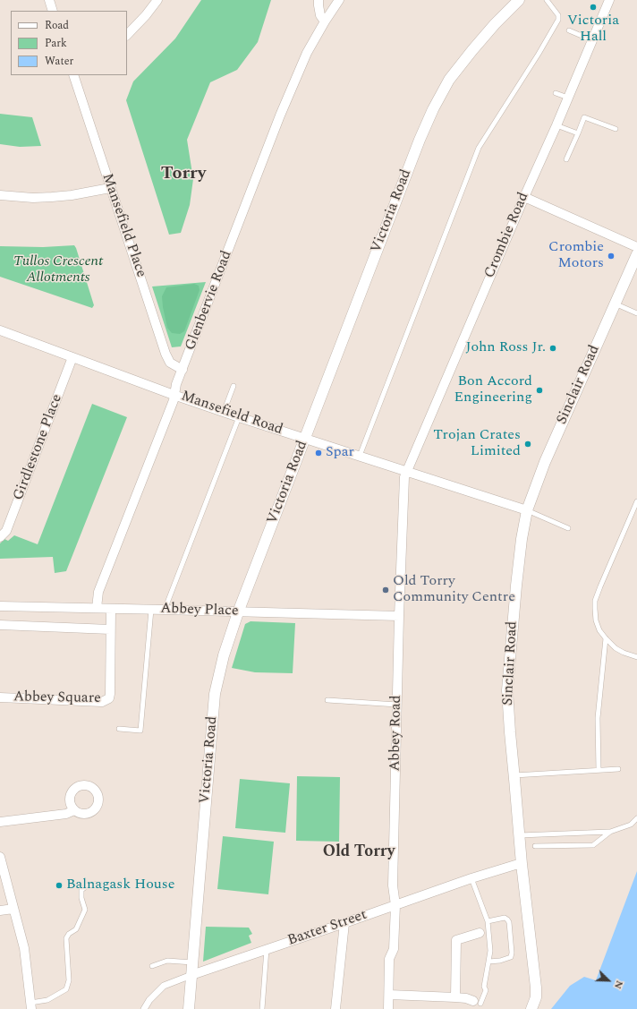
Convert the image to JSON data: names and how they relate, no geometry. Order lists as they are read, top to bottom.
{
  "streets": {
    "street": [
      "Victoria Road",
      "Mansefield Place",
      "Crombie Road",
      "Glenbervie Road",
      "Sinclair Road",
      "Mansefield Road",
      "Girdlestone Place",
      "Abbey Place",
      "Abbey Square",
      "Abbey Road",
      "Baxter Street"
    ]
  },
  "crossings": [
    ["Victoria Road", "Mansefield Road"],
    ["Victoria Road", "Abbey Place"],
    ["Victoria Road", "Baxter Street"],
    ["Mansefield Place", "Glenbervie Road"],
    ["Crombie Road", "Mansefield Road"],
    ["Crombie Road", "Abbey Road"],
    ["Glenbervie Road", "Mansefield Road"],
    ["Glenbervie Road", "Abbey Place"],
    ["Sinclair Road", "Mansefield Road"],
    ["Sinclair Road", "Baxter Street"],
    ["Mansefield Road", "Girdlestone Place"],
    ["Mansefield Road", "Abbey Road"],
    ["Abbey Place", "Abbey Square"],
    ["Abbey Place", "Abbey Road"],
    ["Abbey Road", "Baxter Street"]
  ],
  "districts": ["Torry", "Old Torry"],
  "parks": ["Tullos Crescent Allotments"],
  "places": [
    "Victoria Hall",
    "Crombie Motors",
    "John Ross Jr.",
    "Bon Accord Engineering",
    "Trojan Crates Limited",
    "Spar",
    "Old Torry Community Centre",
    "Balnagask House"
  ],
  "legend": ["Road", "Park", "Water"],
  "north": "bottom right"
}
